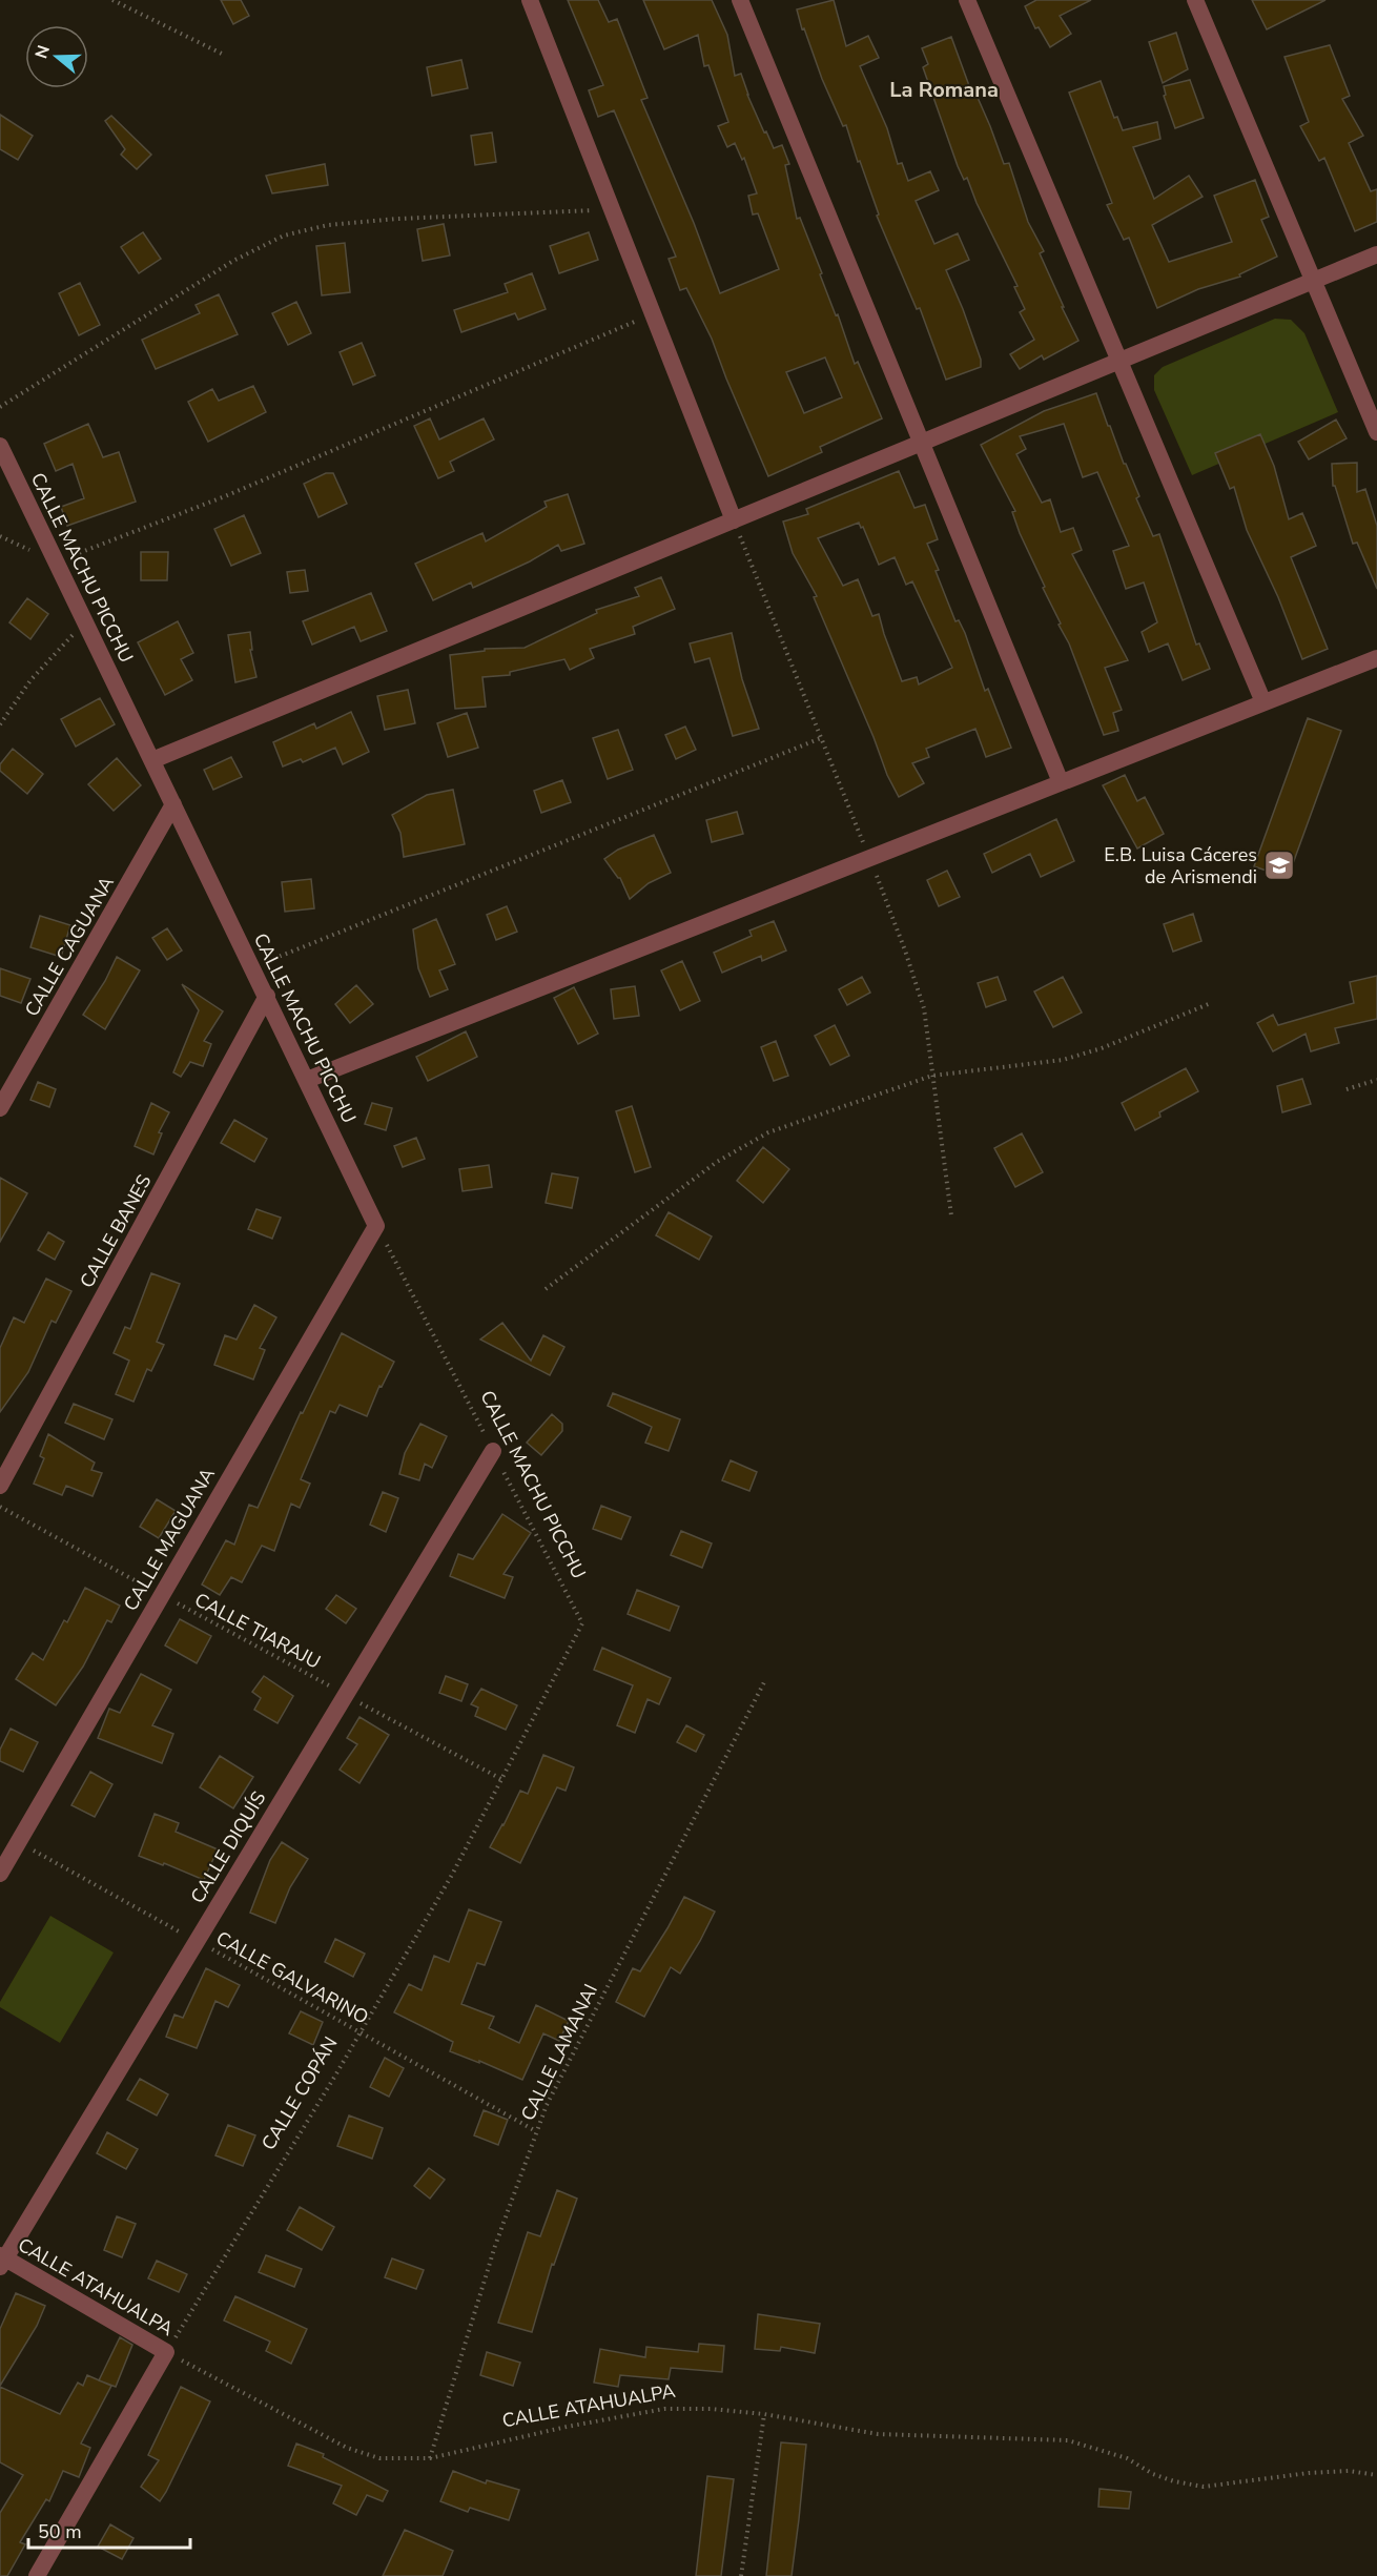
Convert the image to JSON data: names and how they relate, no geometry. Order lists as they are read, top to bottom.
{
  "streets": {
    "street": [
      "CALLE MACHU PICCHU",
      "CALLE CAGUANA",
      "CALLE BANES",
      "CALLE MAGUANA",
      "CALLE DIQUÍS",
      "CALLE ATAHUALPA"
    ],
    "path": [
      "CALLE TIARAJU",
      "CALLE GALVARINO",
      "CALLE LAMANAI",
      "CALLE COPÁN"
    ]
  },
  "crossings": [
    ["CALLE MACHU PICCHU", "CALLE CAGUANA"],
    ["CALLE MACHU PICCHU", "CALLE BANES"],
    ["CALLE MACHU PICCHU", "CALLE MAGUANA"],
    ["CALLE MACHU PICCHU", "CALLE DIQUÍS"],
    ["CALLE MACHU PICCHU", "CALLE COPÁN"],
    ["CALLE MAGUANA", "CALLE TIARAJU"],
    ["CALLE MAGUANA", "CALLE GALVARINO"],
    ["CALLE TIARAJU", "CALLE DIQUÍS"],
    ["CALLE TIARAJU", "CALLE COPÁN"],
    ["CALLE DIQUÍS", "CALLE GALVARINO"],
    ["CALLE DIQUÍS", "CALLE ATAHUALPA"],
    ["CALLE GALVARINO", "CALLE LAMANAI"],
    ["CALLE GALVARINO", "CALLE COPÁN"],
    ["CALLE LAMANAI", "CALLE ATAHUALPA"],
    ["CALLE COPÁN", "CALLE ATAHUALPA"]
  ],
  "districts": ["La Romana"],
  "places": {
    "school or university": ["E.B. Luisa Cáceres de Arismendi"]
  },
  "scale_bar": "50 m",
  "north": "left"
}
